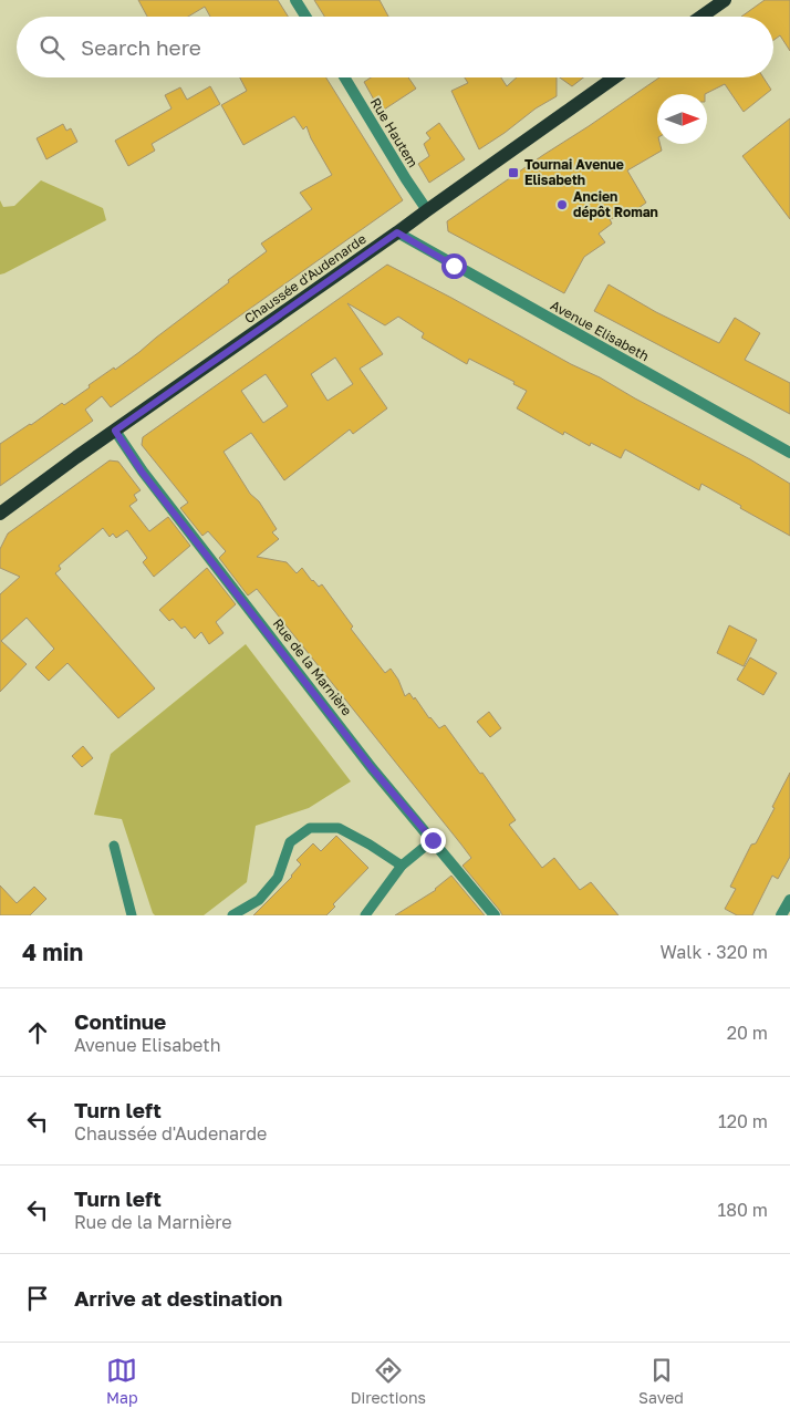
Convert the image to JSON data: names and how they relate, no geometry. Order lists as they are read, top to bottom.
{
  "streets": {
    "main road": ["Chaussée d'Audenarde"],
    "street": ["Rue Hautem", "Avenue Elisabeth", "Rue de la Marnière"]
  },
  "crossings": [
    ["Rue Hautem", "Chaussée d'Audenarde"],
    ["Chaussée d'Audenarde", "Avenue Elisabeth"],
    ["Chaussée d'Audenarde", "Rue de la Marnière"]
  ],
  "places": {
    "transit": ["Tournai Avenue Elisabeth"],
    "other": ["Ancien dépôt Roman"]
  },
  "north": "right",
  "page": {
    "search": "Search here",
    "heading": ["4 min", "Walk · 320 m"],
    "list": [
      ["Continue", "Avenue Elisabeth", "20 m"],
      ["Turn left", "Chaussée d'Audenarde", "120 m"],
      ["Turn left", "Rue de la Marnière", "180 m"],
      "Arrive at destination"
    ],
    "nav": ["Map", "Directions", "Saved"]
  }
}
